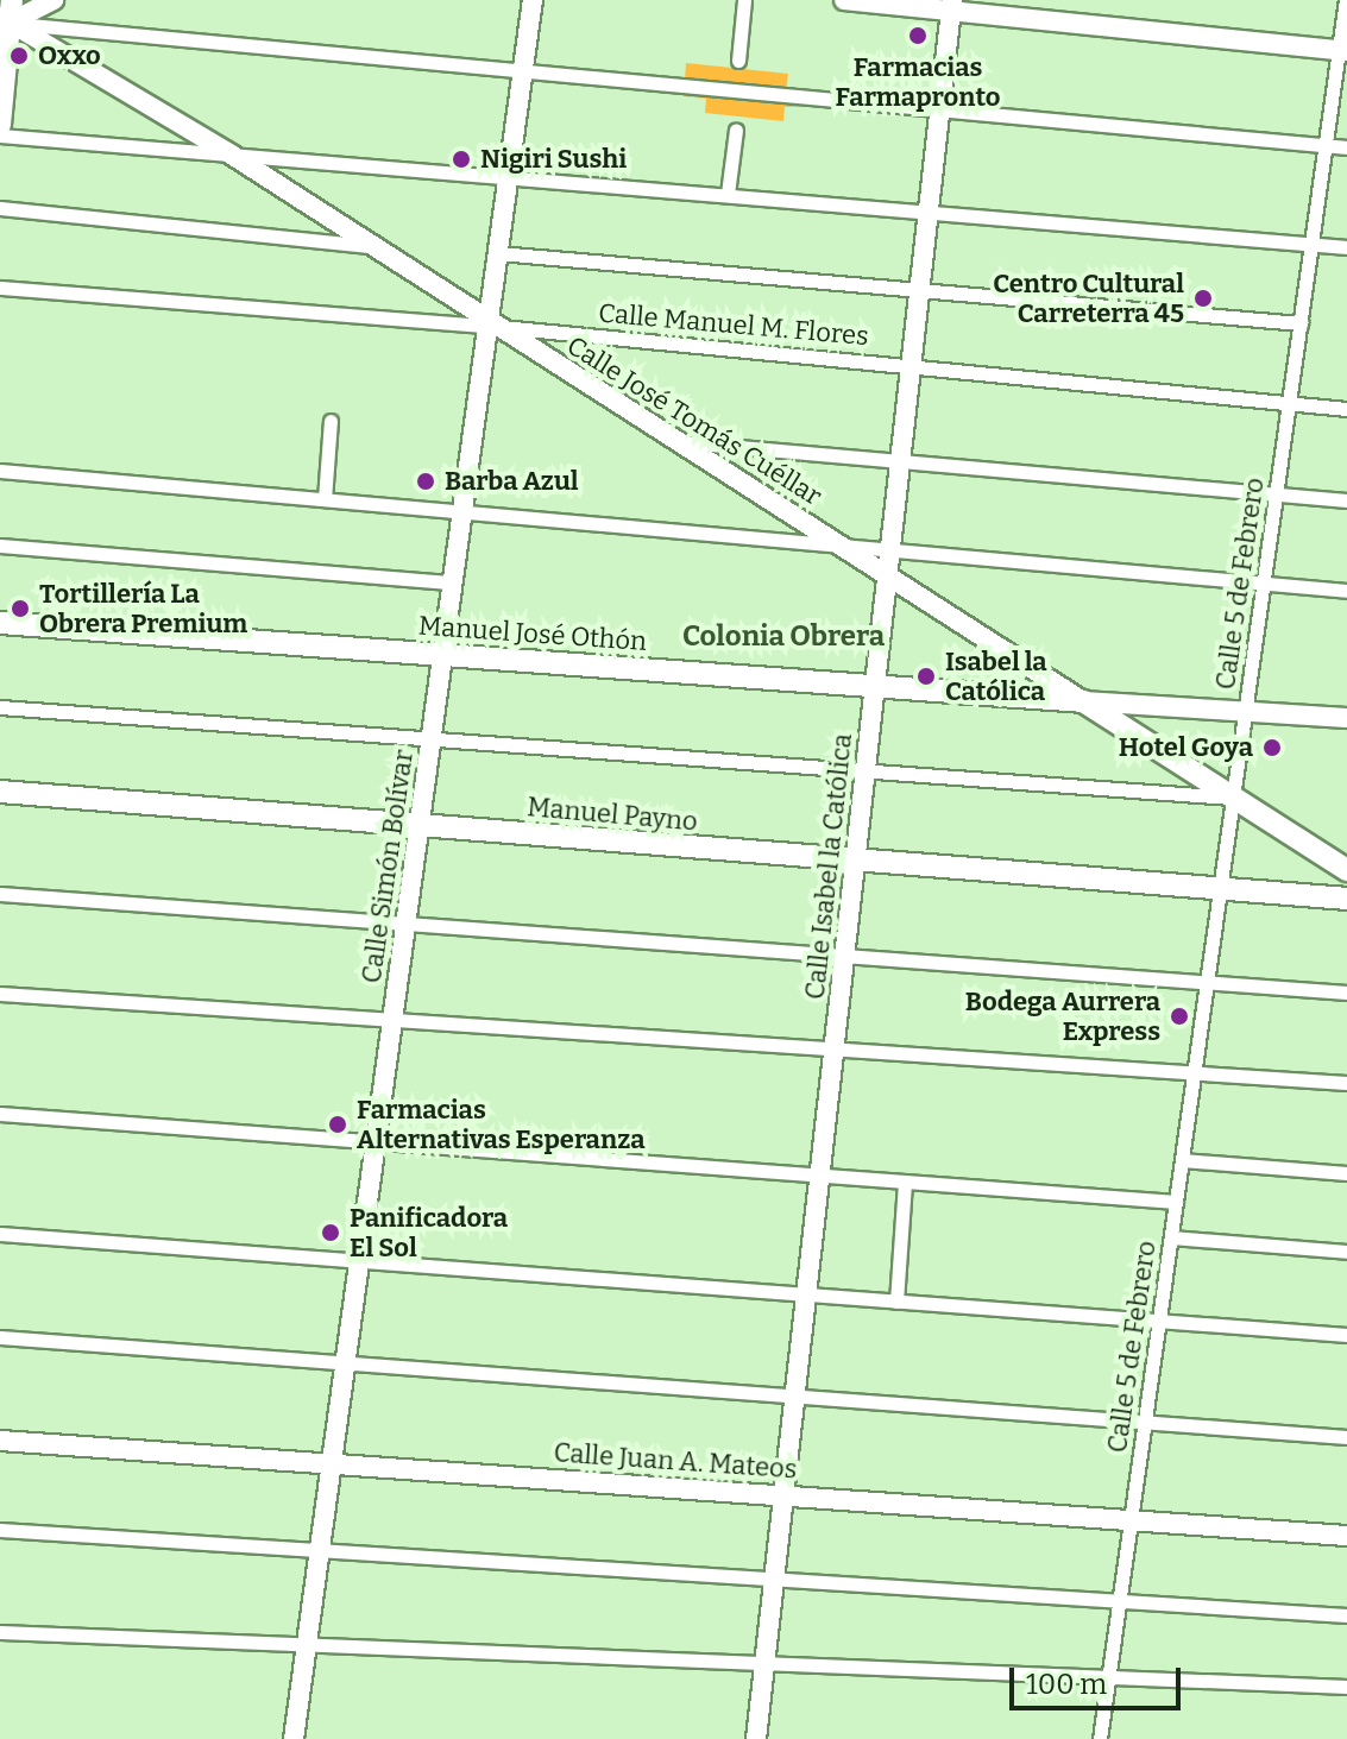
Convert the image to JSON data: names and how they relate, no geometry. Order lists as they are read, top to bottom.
{
  "streets": {
    "main road": ["Calle José Tomás Cuéllar", "Manuel José Othón", "Manuel Payno"],
    "street": [
      "Calle Manuel M. Flores",
      "Calle 5 de Febrero",
      "Calle Simón Bolívar",
      "Calle Isabel la Católica",
      "Calle Juan A. Mateos"
    ]
  },
  "crossings": [
    ["Calle Manuel M. Flores", "Calle José Tomás Cuéllar"],
    ["Calle Manuel M. Flores", "Calle 5 de Febrero"],
    ["Calle Manuel M. Flores", "Calle Simón Bolívar"],
    ["Calle Manuel M. Flores", "Calle Isabel la Católica"],
    ["Calle José Tomás Cuéllar", "Calle 5 de Febrero"],
    ["Calle José Tomás Cuéllar", "Manuel José Othón"],
    ["Calle José Tomás Cuéllar", "Calle Simón Bolívar"],
    ["Calle José Tomás Cuéllar", "Calle Isabel la Católica"],
    ["Calle 5 de Febrero", "Manuel José Othón"],
    ["Calle 5 de Febrero", "Manuel Payno"],
    ["Calle 5 de Febrero", "Calle Juan A. Mateos"],
    ["Manuel José Othón", "Calle Simón Bolívar"],
    ["Manuel José Othón", "Calle Isabel la Católica"],
    ["Manuel Payno", "Calle Simón Bolívar"],
    ["Manuel Payno", "Calle Isabel la Católica"],
    ["Calle Simón Bolívar", "Calle Juan A. Mateos"],
    ["Calle Isabel la Católica", "Calle Juan A. Mateos"]
  ],
  "districts": ["Colonia Obrera"],
  "places": [
    "Farmacias Farmapronto",
    "Oxxo",
    "Nigiri Sushi",
    "Centro Cultural Carreterra 45",
    "Barba Azul",
    "Tortillería La Obrera Premium",
    "Isabel la Católica",
    "Hotel Goya",
    "Bodega Aurrera Express",
    "Farmacias Alternativas Esperanza",
    "Panificadora El Sol"
  ],
  "scale_bar": "100 m"
}
